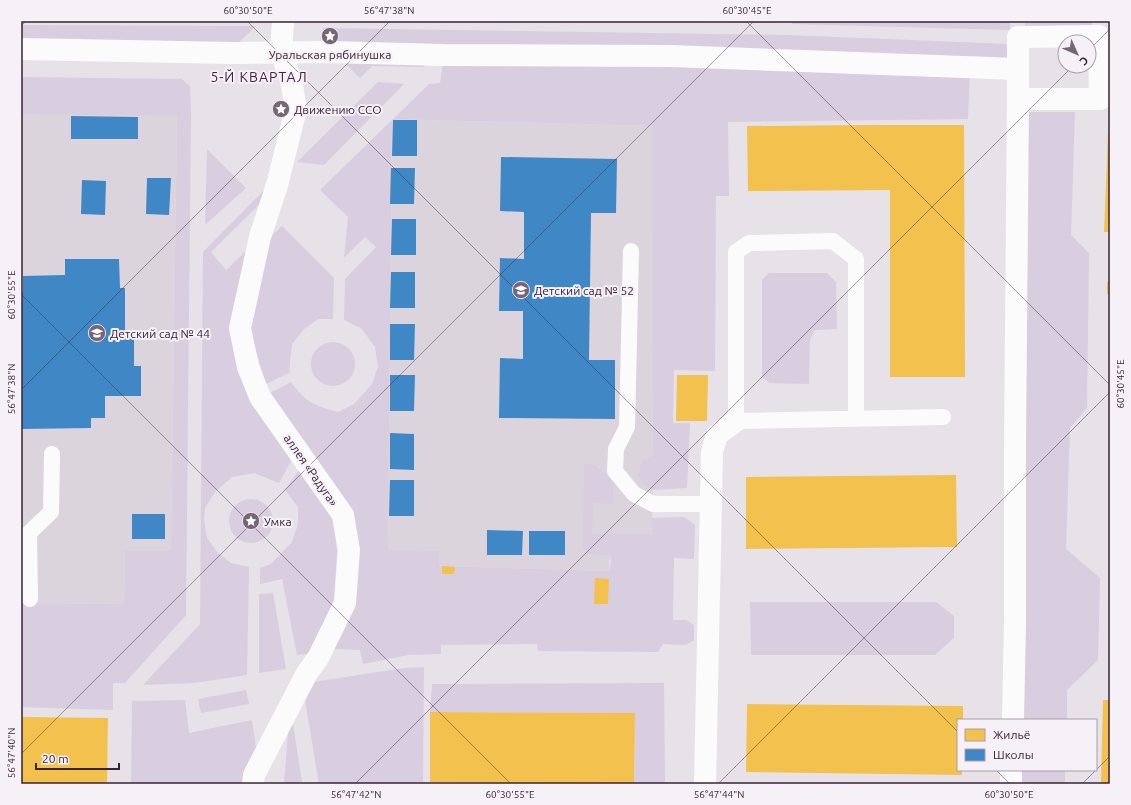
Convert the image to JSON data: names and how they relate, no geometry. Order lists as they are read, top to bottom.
{
  "streets": {
    "street": ["аллея «Радуга»"]
  },
  "districts": ["5-Й КВАРТАЛ"],
  "places": {
    "place": ["Уральская рябинушка", "Движению ССО", "Умка"],
    "school or university": ["Детский сад № 52", "Детский сад № 44"]
  },
  "legend": ["Жильё", "Школы"],
  "scale_bar": "20 m",
  "north": "bottom right",
  "coordinates": [
    "60°30'50\"E",
    "56°47'38\"N",
    "60°30'45\"E",
    "60°30'55\"E",
    "56°47'40\"N",
    "56°47'42\"N",
    "56°47'44\"N"
  ]
}
